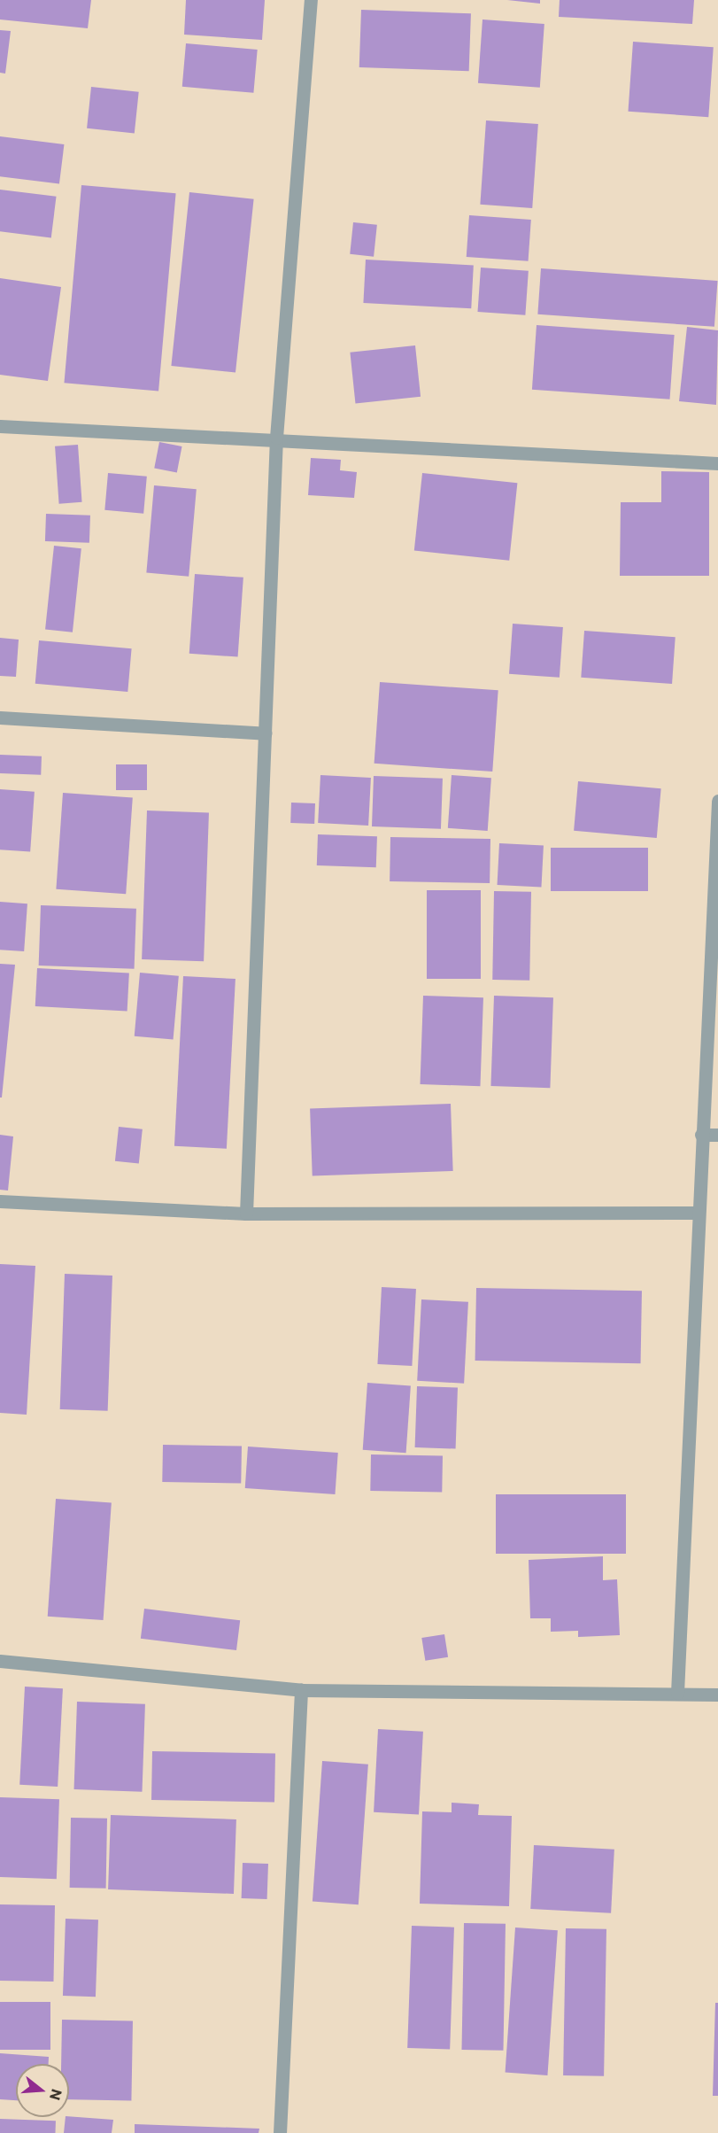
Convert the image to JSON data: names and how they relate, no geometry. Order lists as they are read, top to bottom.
{
  "north": "right"
}
